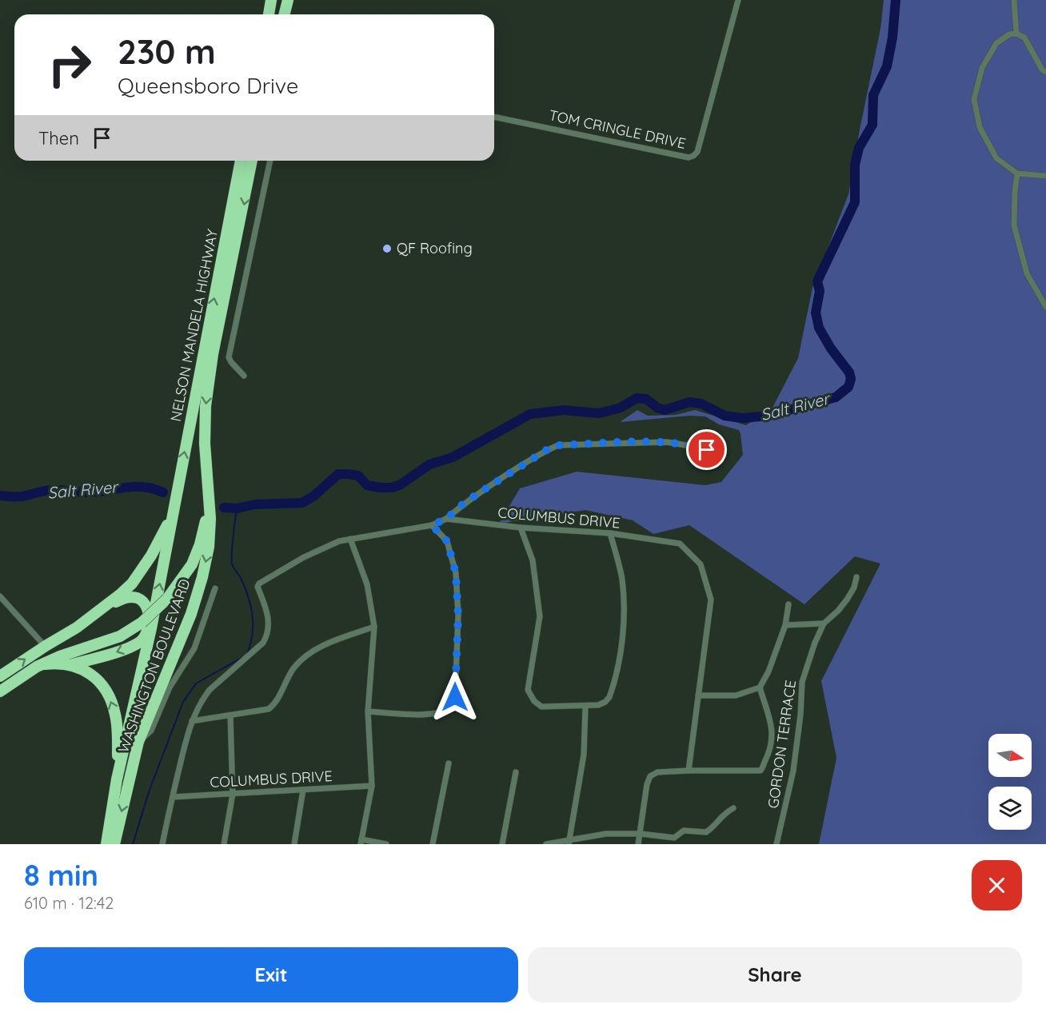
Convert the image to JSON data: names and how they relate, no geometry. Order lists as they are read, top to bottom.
{
  "streets": {
    "highway": ["NELSON MANDELA HIGHWAY", "WASHINGTON BOULEVARD"],
    "street": ["TOM CRINGLE DRIVE", "COLUMBUS DRIVE", "GORDON TERRACE"]
  },
  "crossings": [
    ["NELSON MANDELA HIGHWAY", "WASHINGTON BOULEVARD"]
  ],
  "water": ["Salt River"],
  "places": ["QF Roofing"],
  "north": "right",
  "page": {
    "turn": ["230 m", "Queensboro Drive"],
    "then": "Then",
    "heading": ["8 min", "610 m · 12:42"],
    "buttons": ["Exit", "Share"]
  }
}
